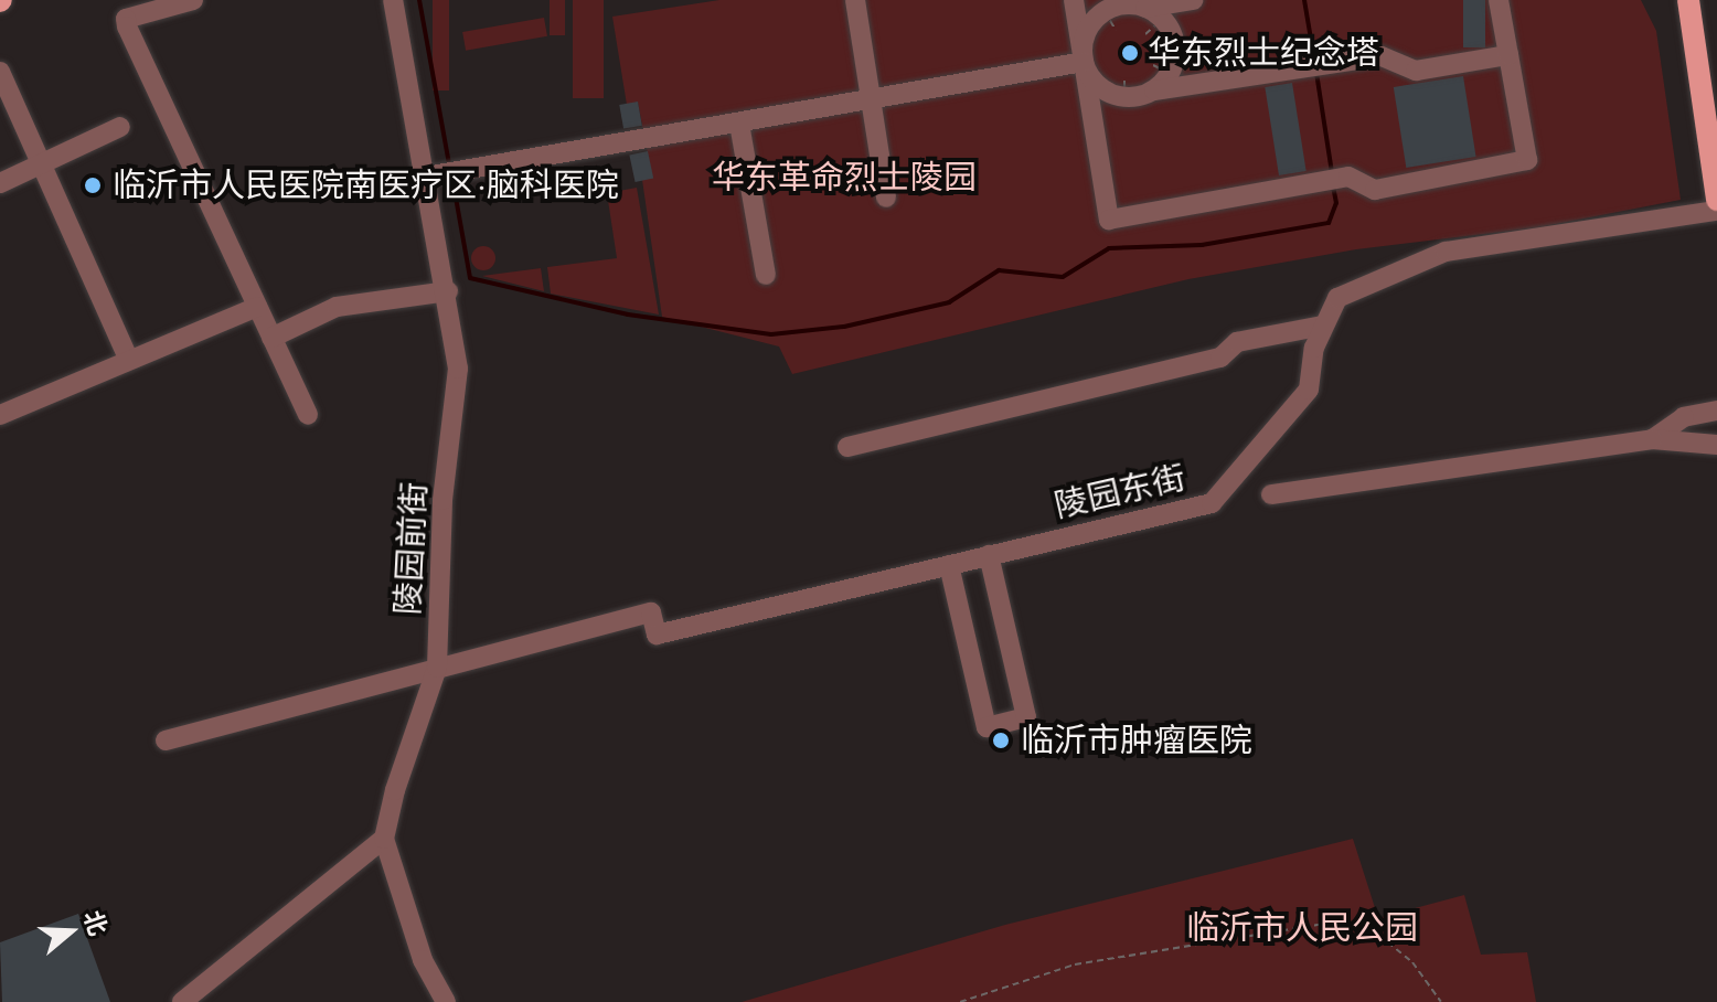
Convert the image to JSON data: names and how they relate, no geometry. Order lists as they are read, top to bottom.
{
  "streets": {
    "street": ["陵园东街", "陵园前街"]
  },
  "crossings": [
    ["陵园东街", "陵园前街"]
  ],
  "parks": ["华东革命烈士陵园", "临沂市人民公园"],
  "places": ["华东烈士纪念塔", "临沂市人民医院南医疗区·脑科医院", "临沂市肿瘤医院"],
  "north": "right"
}
